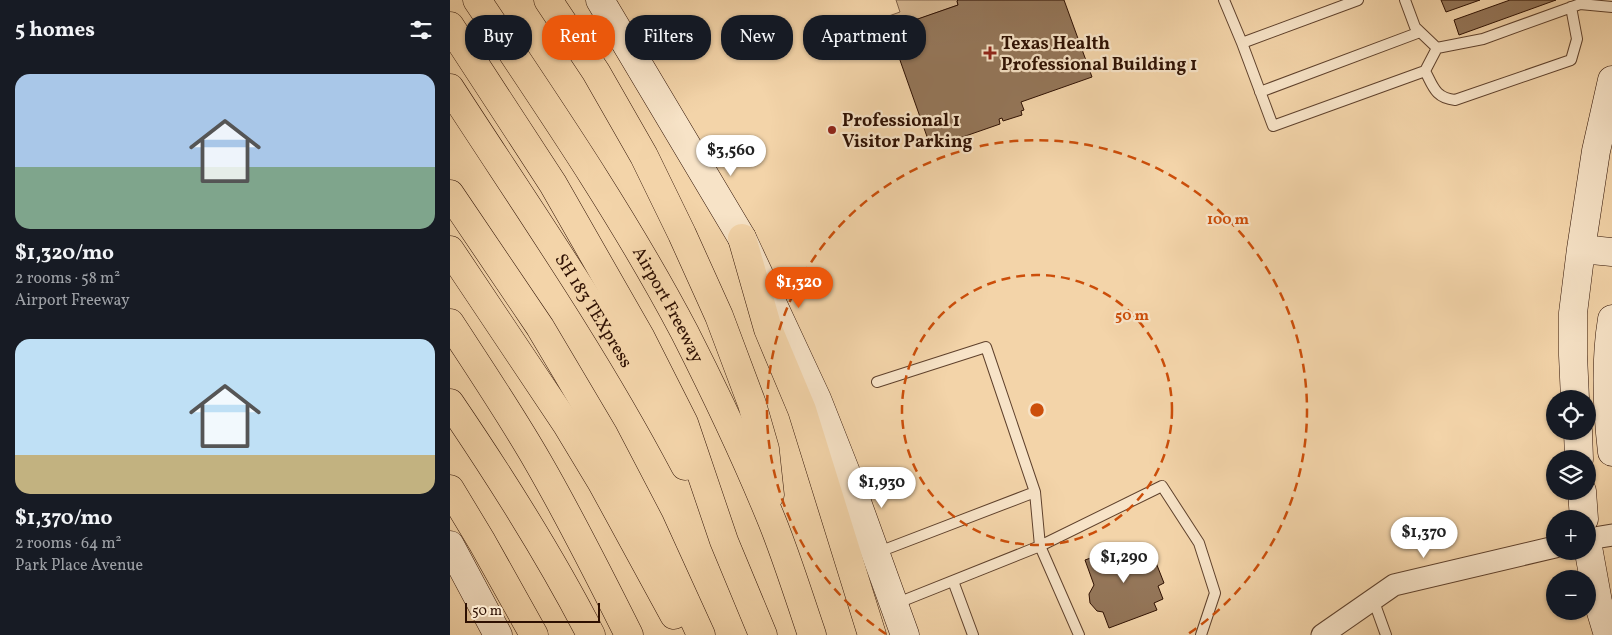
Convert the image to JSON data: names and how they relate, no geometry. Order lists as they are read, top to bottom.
{
  "streets": {
    "highway": ["Airport Freeway", "SH 183 TEXpress"]
  },
  "places": {
    "health": ["Texas Health Professional Building 1"],
    "other": ["Professional 1 Visitor Parking"]
  },
  "scale_bar": "50 m",
  "page": {
    "heading": "5 homes",
    "chip": [
      "Buy",
      "Rent",
      "Filters",
      "New",
      "Apartment"
    ],
    "list": [
      {
        "name": "$1,320/mo",
        "note": "2 rooms · 58 m² · Airport Freeway"
      },
      {
        "name": "$1,370/mo",
        "note": "2 rooms · 64 m² · Park Place Avenue"
      }
    ],
    "price": [
      "$3,560",
      "$1,320",
      "$1,930",
      "$1,370",
      "$1,290"
    ],
    "map_buttons": ["+", "−"],
    "scale": "50 m"
  },
  "rings": ["100 m", "50 m"]
}
